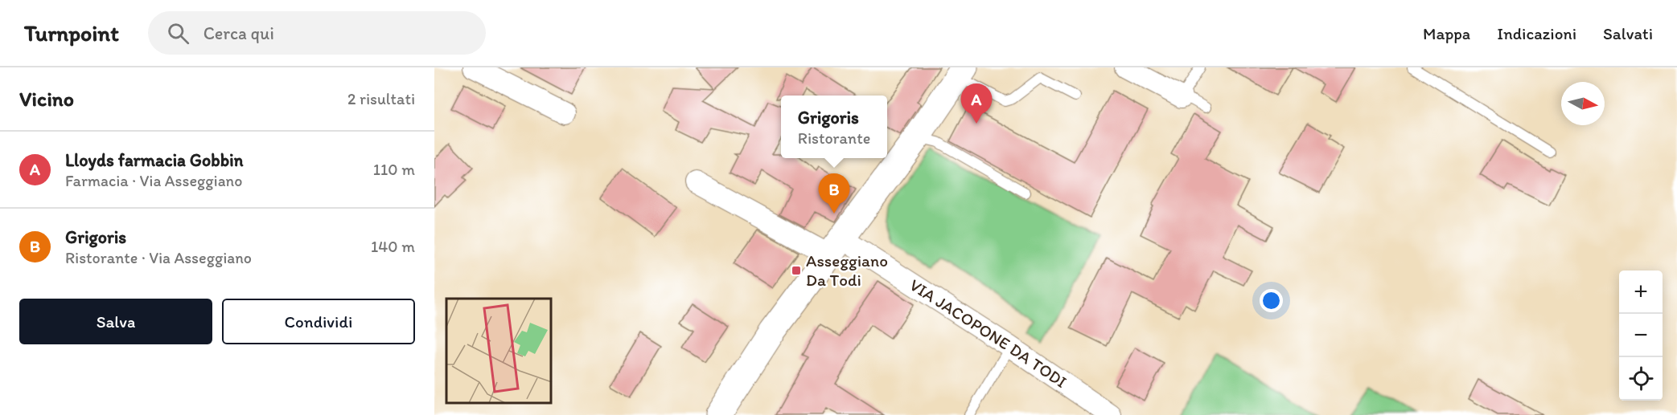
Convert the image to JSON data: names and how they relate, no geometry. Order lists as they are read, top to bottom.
{
  "streets": {
    "street": ["VIA JACOPONE DA TODI"]
  },
  "places": {
    "transit": ["Asseggiano Da Todi"]
  },
  "north": "right",
  "page": {
    "header": "Turnpoint",
    "search": "Cerca qui",
    "nav": ["Mappa", "Indicazioni", "Salvati"],
    "heading": ["Vicino", "2 risultati"],
    "pins": ["A", "B"],
    "popup": ["Grigoris", "Ristorante"],
    "list": [
      {
        "mark": "A",
        "name": "Lloyds farmacia Gobbin",
        "note": "Farmacia · Via Asseggiano",
        "value": "110 m"
      },
      {
        "mark": "B",
        "name": "Grigoris",
        "note": "Ristorante · Via Asseggiano",
        "value": "140 m"
      }
    ],
    "map_buttons": ["+", "−"],
    "buttons": ["Salva", "Condividi"]
  }
}
